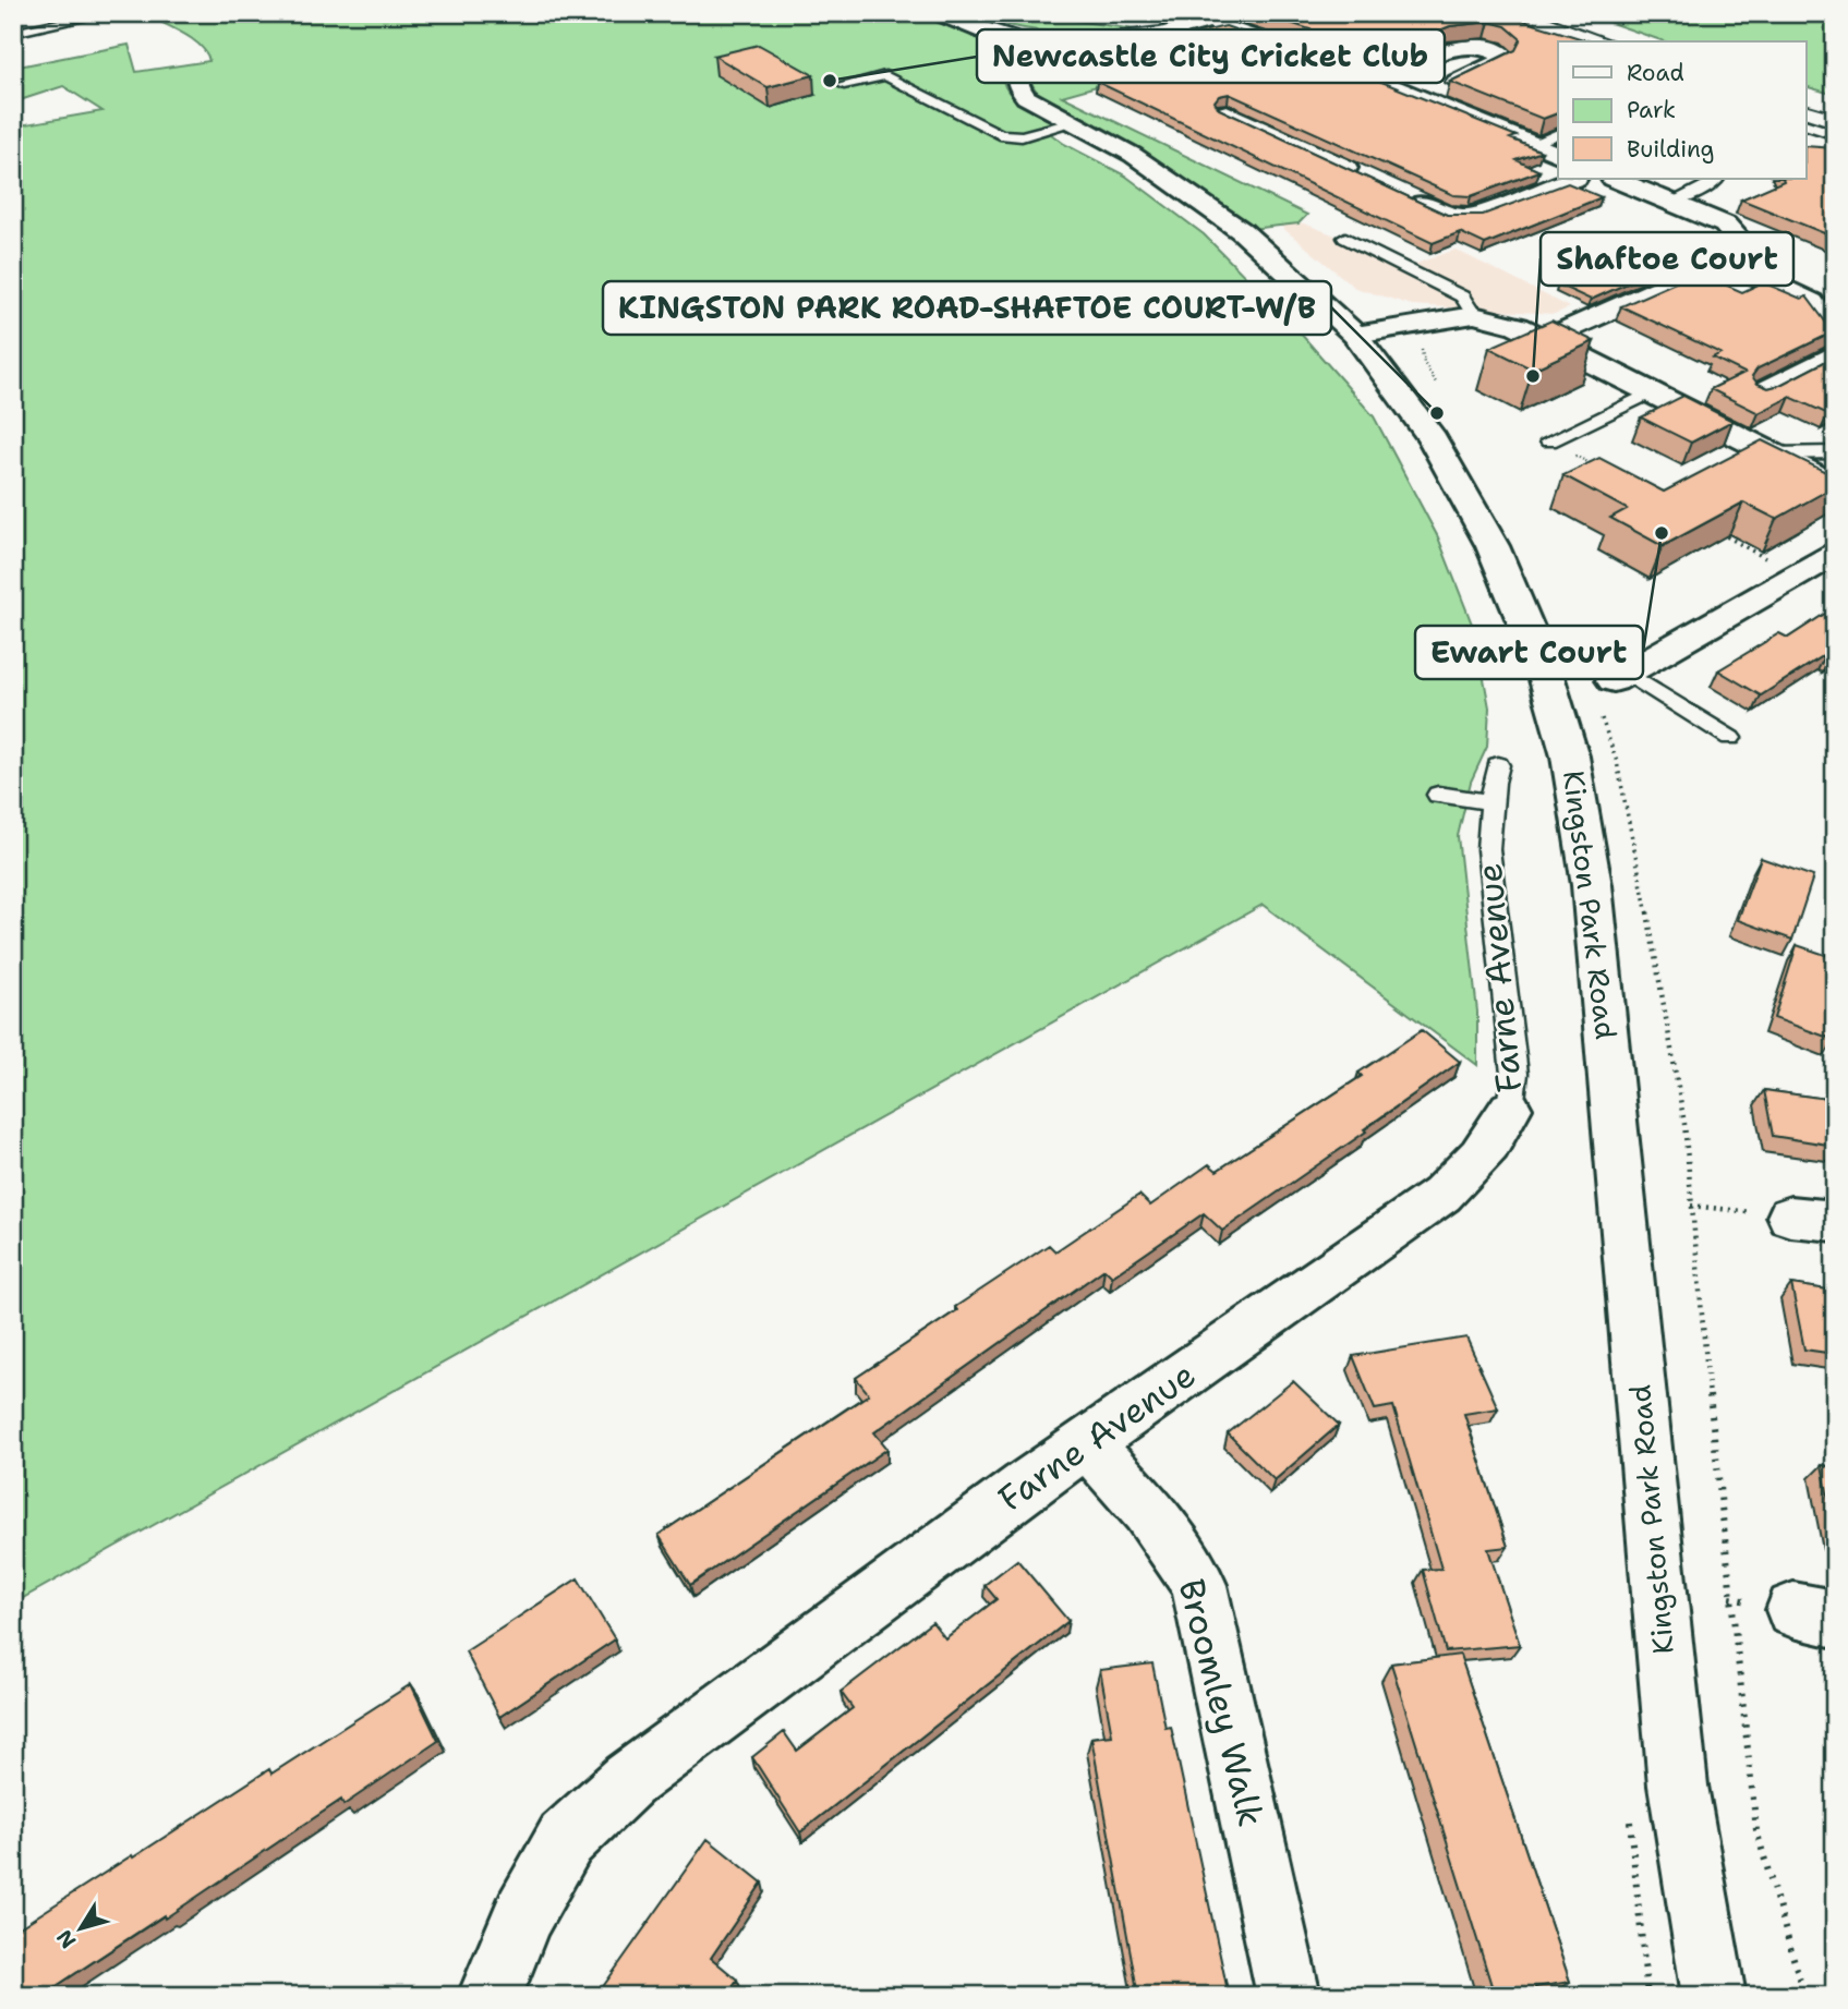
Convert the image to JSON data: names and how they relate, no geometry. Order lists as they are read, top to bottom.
{
  "streets": {
    "street": ["Kingston Park Road", "Farne Avenue", "Broomley Walk"]
  },
  "crossings": [
    ["Farne Avenue", "Broomley Walk"]
  ],
  "places": [
    "Newcastle City Cricket Club",
    "Shaftoe Court",
    "KINGSTON PARK ROAD-SHAFTOE COURT-W/B",
    "Ewart Court"
  ],
  "legend": ["Road", "Park", "Building"],
  "north": "bottom left"
}
